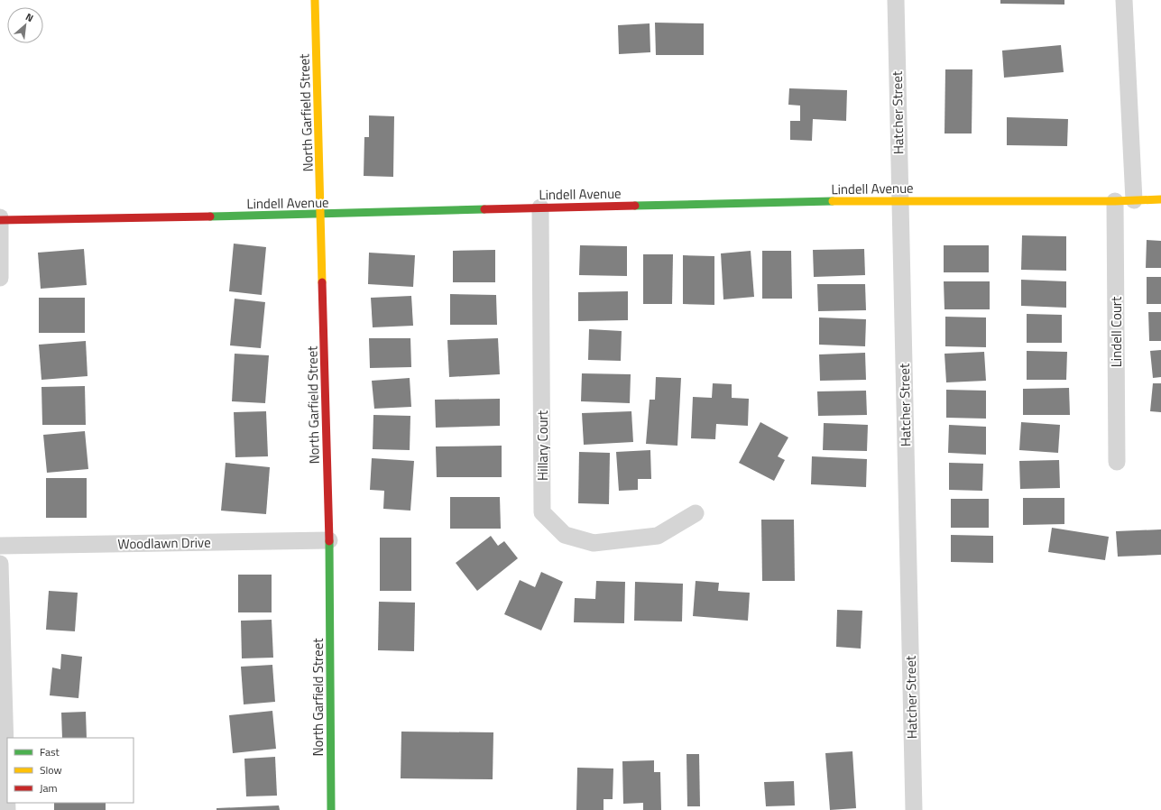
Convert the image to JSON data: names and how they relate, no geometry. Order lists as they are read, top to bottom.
{
  "streets": {
    "street": [
      "North Garfield Street",
      "Hatcher Street",
      "Lindell Avenue",
      "Lindell Court",
      "Hillary Court",
      "Woodlawn Drive"
    ]
  },
  "crossings": [
    ["North Garfield Street", "Lindell Avenue"],
    ["North Garfield Street", "Woodlawn Drive"],
    ["Hatcher Street", "Lindell Avenue"],
    ["Lindell Avenue", "Lindell Court"],
    ["Lindell Avenue", "Hillary Court"]
  ],
  "legend": ["Fast", "Slow", "Jam"],
  "north": "top right"
}
